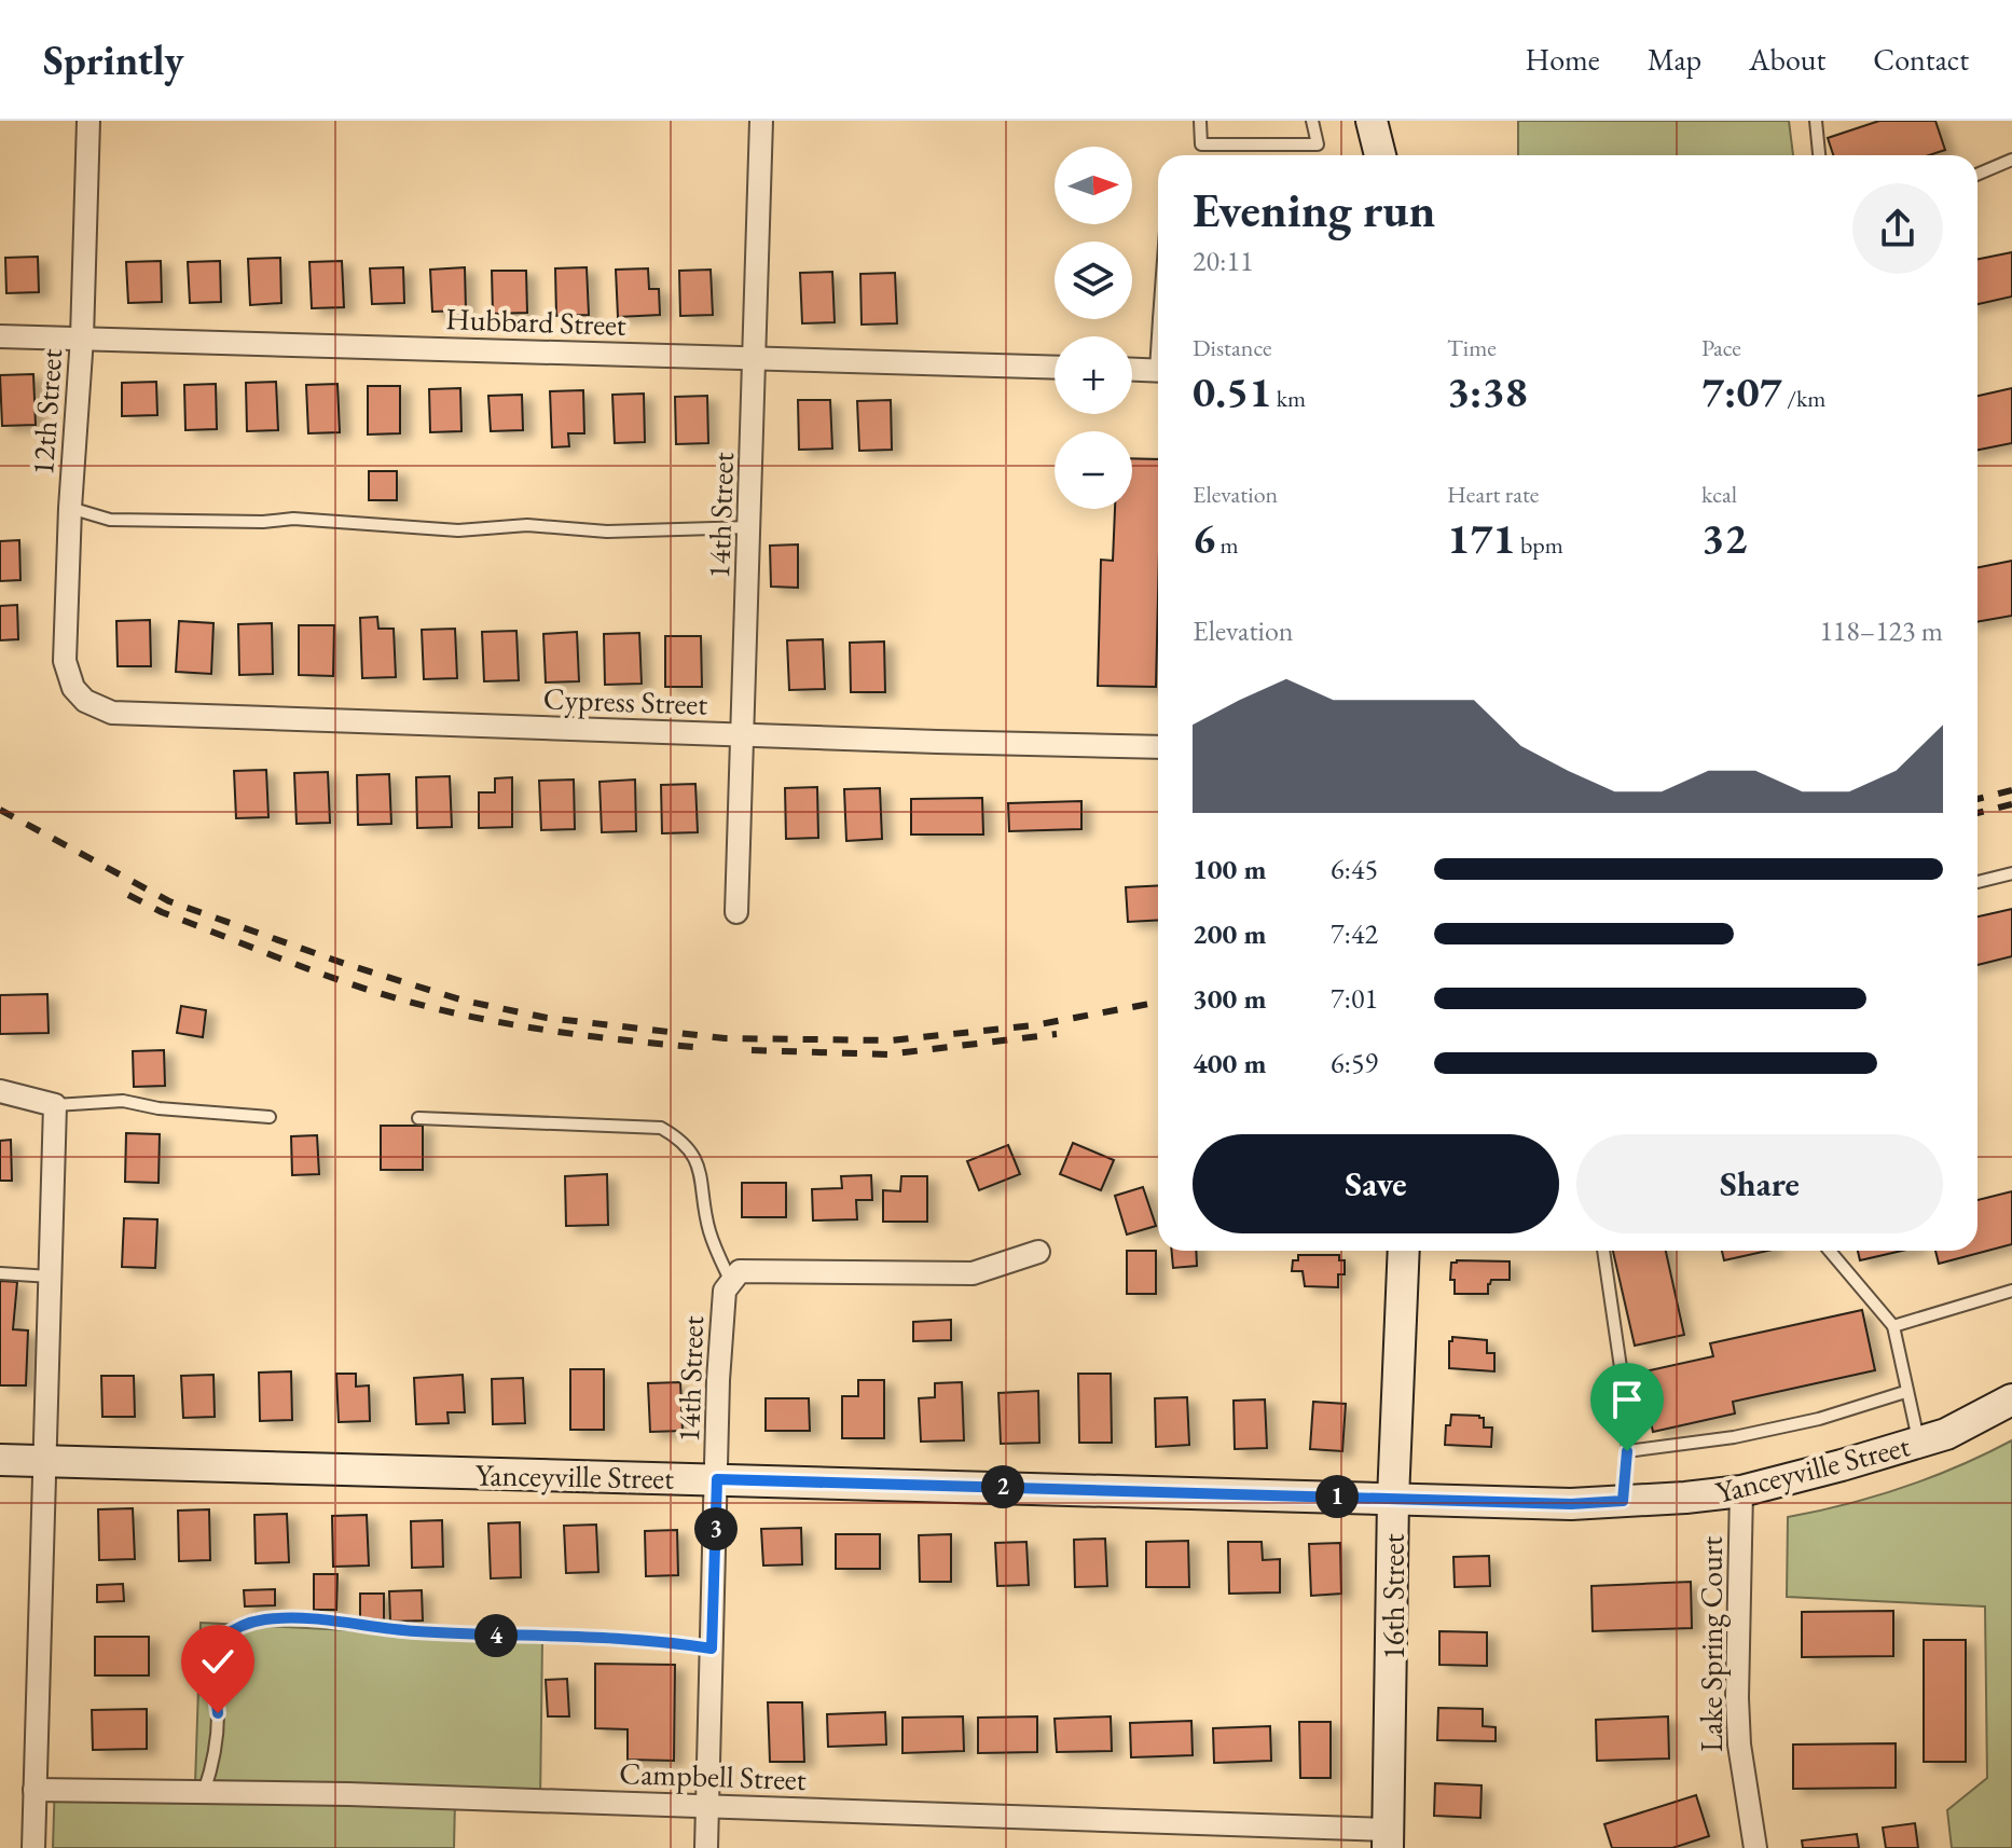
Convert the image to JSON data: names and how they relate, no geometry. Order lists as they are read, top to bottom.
{
  "streets": {
    "main road": ["Yanceyville Street", "16th Street"],
    "street": [
      "Hubbard Street",
      "12th Street",
      "14th Street",
      "Cypress Street",
      "Lake Spring Court",
      "Campbell Street"
    ]
  },
  "crossings": [
    ["Hubbard Street", "12th Street"],
    ["Hubbard Street", "14th Street"],
    ["12th Street", "Cypress Street"],
    ["14th Street", "Cypress Street"],
    ["14th Street", "Yanceyville Street"],
    ["14th Street", "Campbell Street"],
    ["Yanceyville Street", "16th Street"],
    ["Yanceyville Street", "Lake Spring Court"],
    ["16th Street", "Campbell Street"]
  ],
  "north": "right",
  "page": {
    "header": "Sprintly",
    "nav": [
      "Home",
      "Map",
      "About",
      "Contact"
    ],
    "map_buttons": ["+", "−"],
    "heading": ["Evening run", "20:11"],
    "stats": [
      ["Distance", "0.51 km"],
      ["Time", "3:38"],
      ["Pace", "7:07 /km"],
      ["Elevation", "6 m"],
      ["Heart rate", "171 bpm"],
      ["kcal", "32"]
    ],
    "chart": ["Elevation", "118–123 m"],
    "list": [
      {
        "name": "100 m",
        "note": "6:45"
      },
      {
        "name": "200 m",
        "note": "7:42"
      },
      {
        "name": "300 m",
        "note": "7:01"
      },
      {
        "name": "400 m",
        "note": "6:59"
      }
    ],
    "buttons": ["Save", "Share"],
    "pins": [
      "2",
      "1",
      "3",
      "4"
    ]
  }
}
